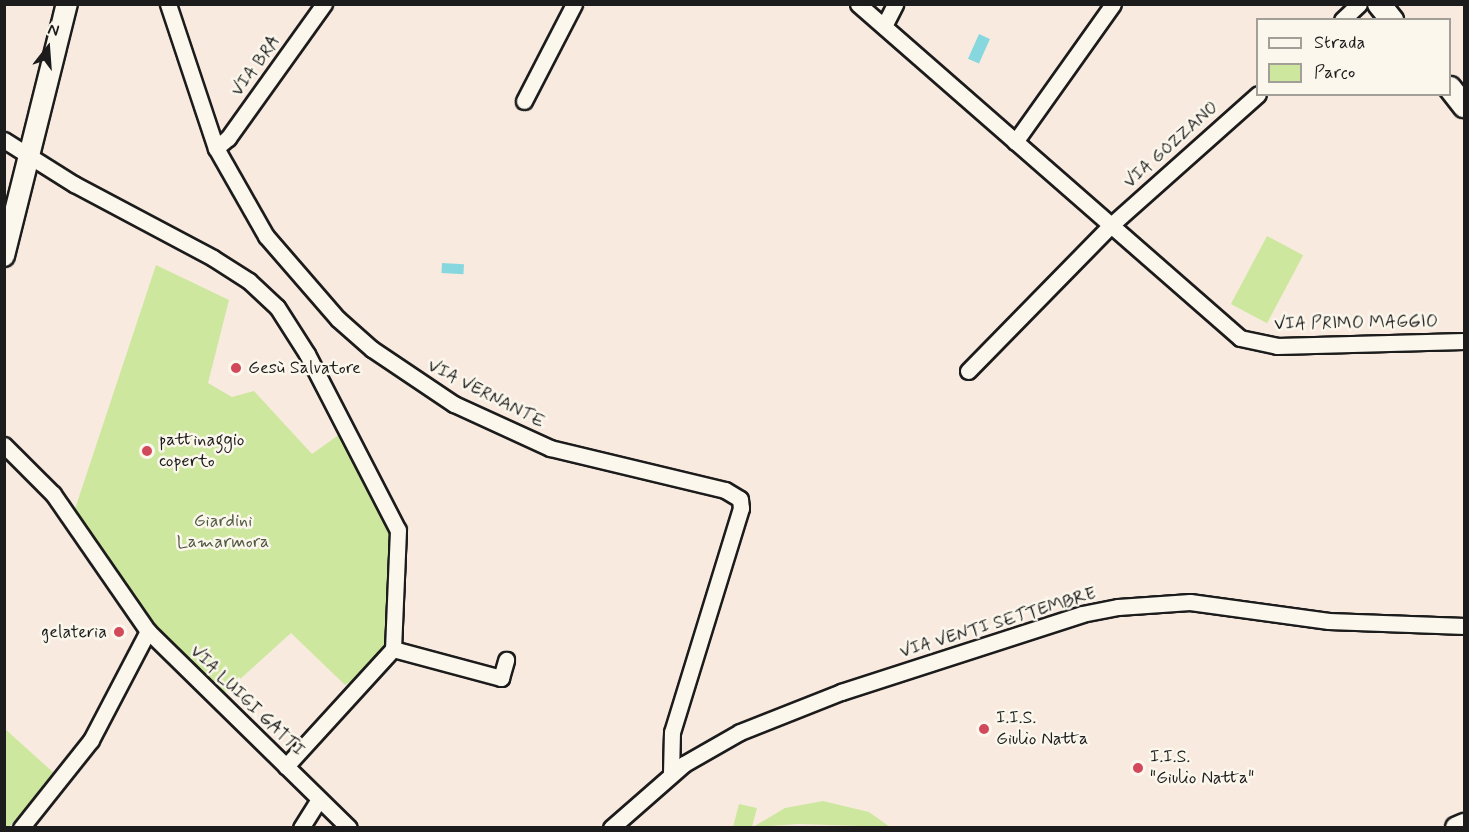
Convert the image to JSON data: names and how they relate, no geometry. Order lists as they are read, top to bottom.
{
  "streets": {
    "street": [
      "VIA BRA",
      "VIA GOZZANO",
      "VIA PRIMO MAGGIO",
      "VIA VERNANTE",
      "VIA VENTI SETTEMBRE",
      "VIA LUIGI GATTI"
    ]
  },
  "crossings": [
    ["VIA BRA", "VIA VERNANTE"],
    ["VIA GOZZANO", "VIA PRIMO MAGGIO"],
    ["VIA VERNANTE", "VIA VENTI SETTEMBRE"]
  ],
  "parks": ["Giardini Lamarmora"],
  "places": [
    "Gesù Salvatore",
    "pattinaggio coperto",
    "gelateria",
    "I.I.S. Giulio Natta",
    "I.I.S. \"Giulio Natta\""
  ],
  "legend": ["Strada", "Parco"],
  "north": "top"
}
